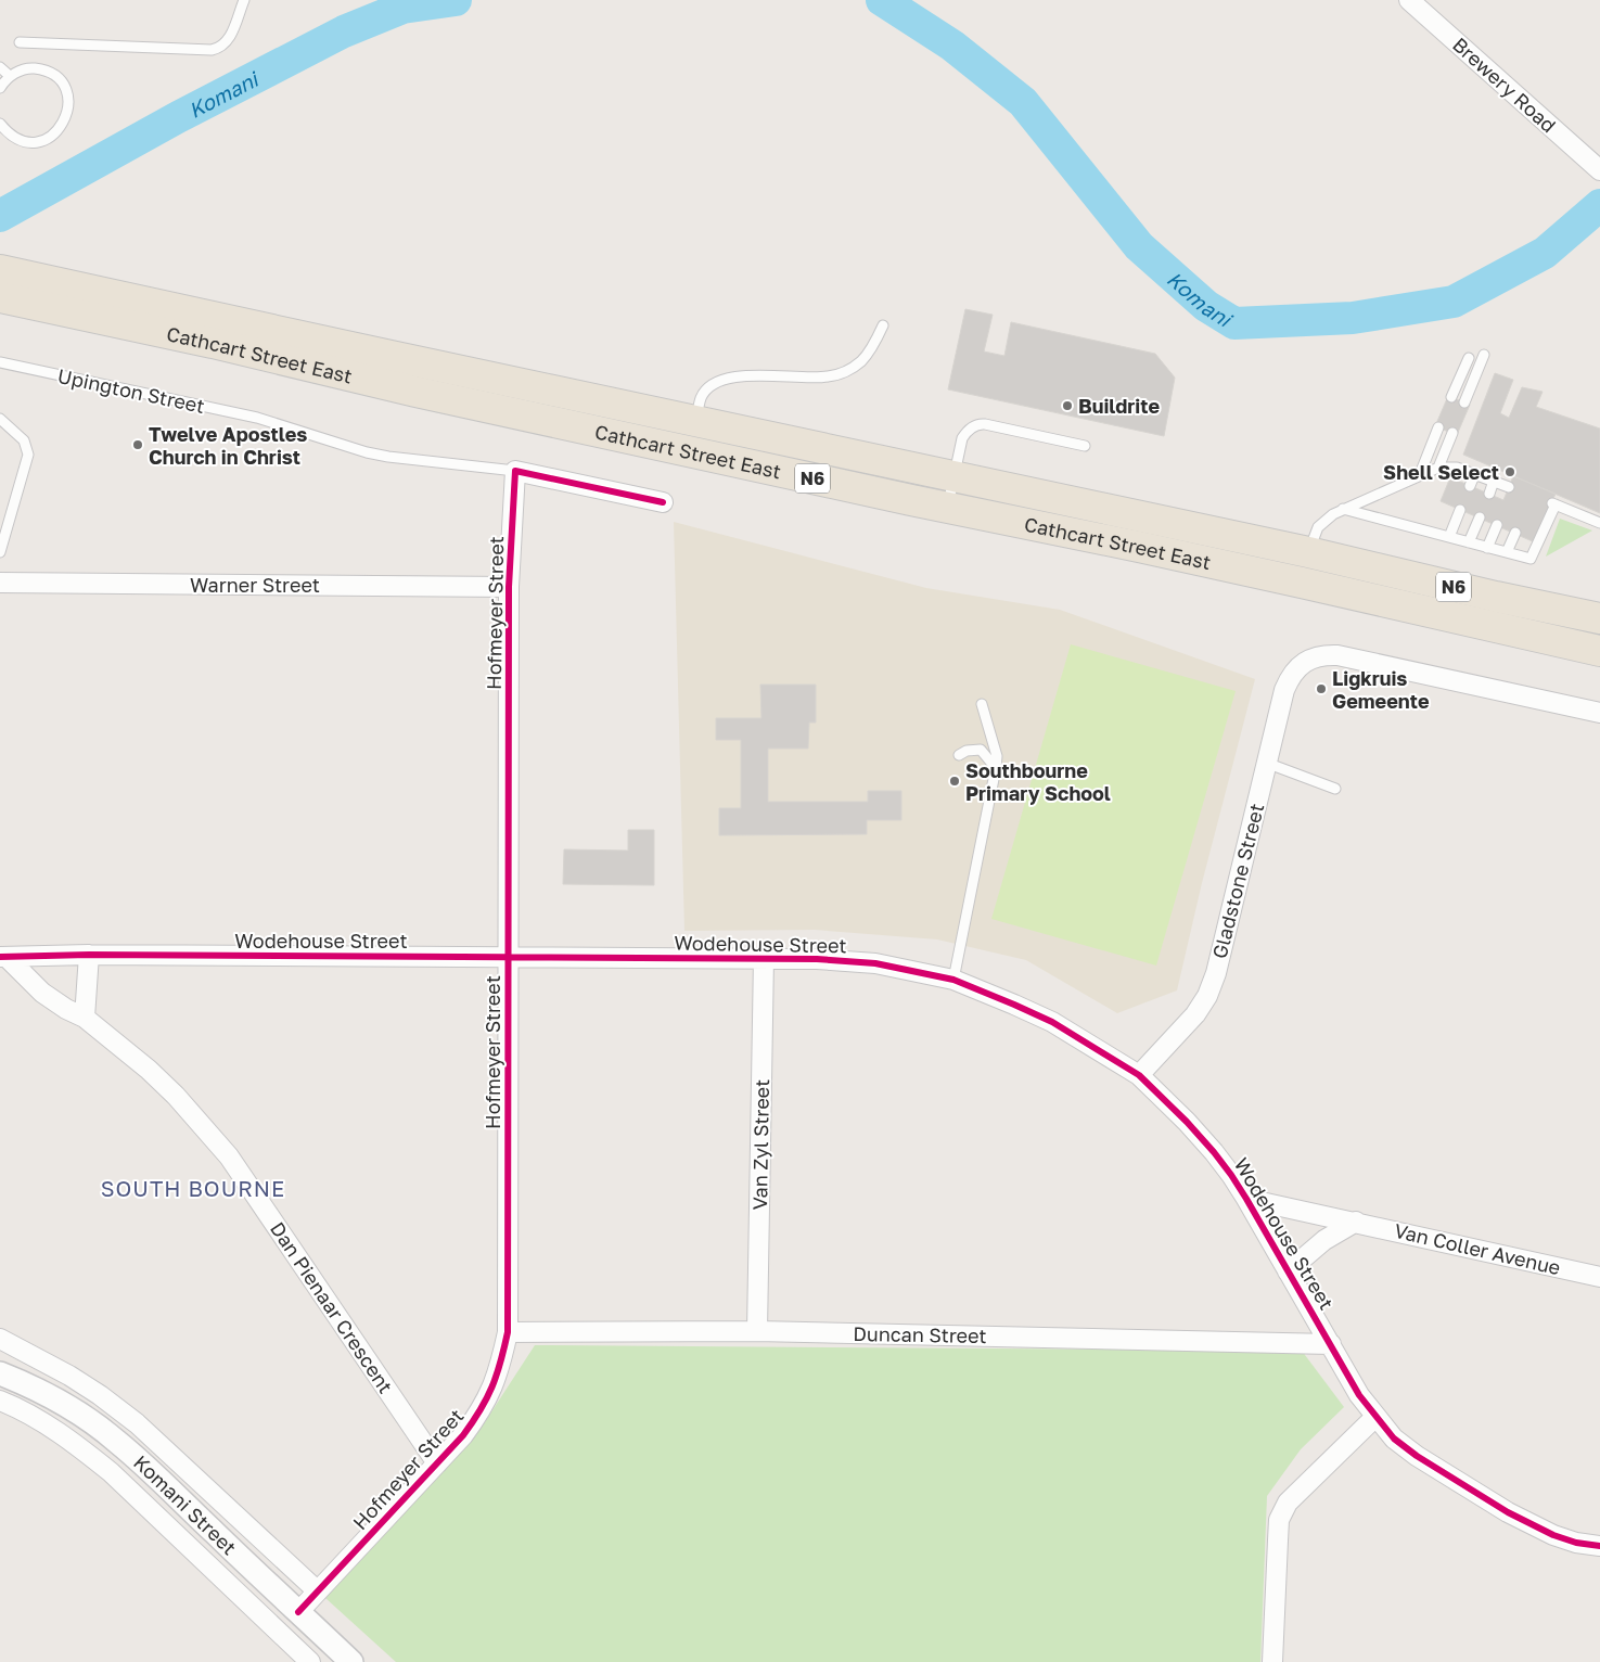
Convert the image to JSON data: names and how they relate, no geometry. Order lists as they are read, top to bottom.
{
  "streets": {
    "highway": ["Cathcart Street East", "N6"],
    "street": [
      "Brewery Road",
      "Warner Street",
      "Hofmeyer Street",
      "Gladstone Street",
      "Wodehouse Street",
      "Van Zyl Street",
      "Van Coller Avenue",
      "Dan Pienaar Crescent",
      "Duncan Street",
      "Komani Street"
    ],
    "lane": ["Upington Street"]
  },
  "crossings": [
    ["Upington Street", "Hofmeyer Street"],
    ["Warner Street", "Hofmeyer Street"],
    ["Hofmeyer Street", "Wodehouse Street"],
    ["Hofmeyer Street", "Dan Pienaar Crescent"],
    ["Hofmeyer Street", "Duncan Street"],
    ["Hofmeyer Street", "Komani Street"],
    ["Gladstone Street", "Wodehouse Street"],
    ["Wodehouse Street", "Van Zyl Street"],
    ["Wodehouse Street", "Van Coller Avenue"],
    ["Wodehouse Street", "Dan Pienaar Crescent"],
    ["Wodehouse Street", "Duncan Street"],
    ["Van Zyl Street", "Duncan Street"]
  ],
  "districts": ["SOUTH BOURNE"],
  "water": ["Komani"],
  "places": [
    "Buildrite",
    "Twelve Apostles Church in Christ",
    "Shell Select",
    "Ligkruis Gemeente",
    "Southbourne Primary School"
  ]
}
